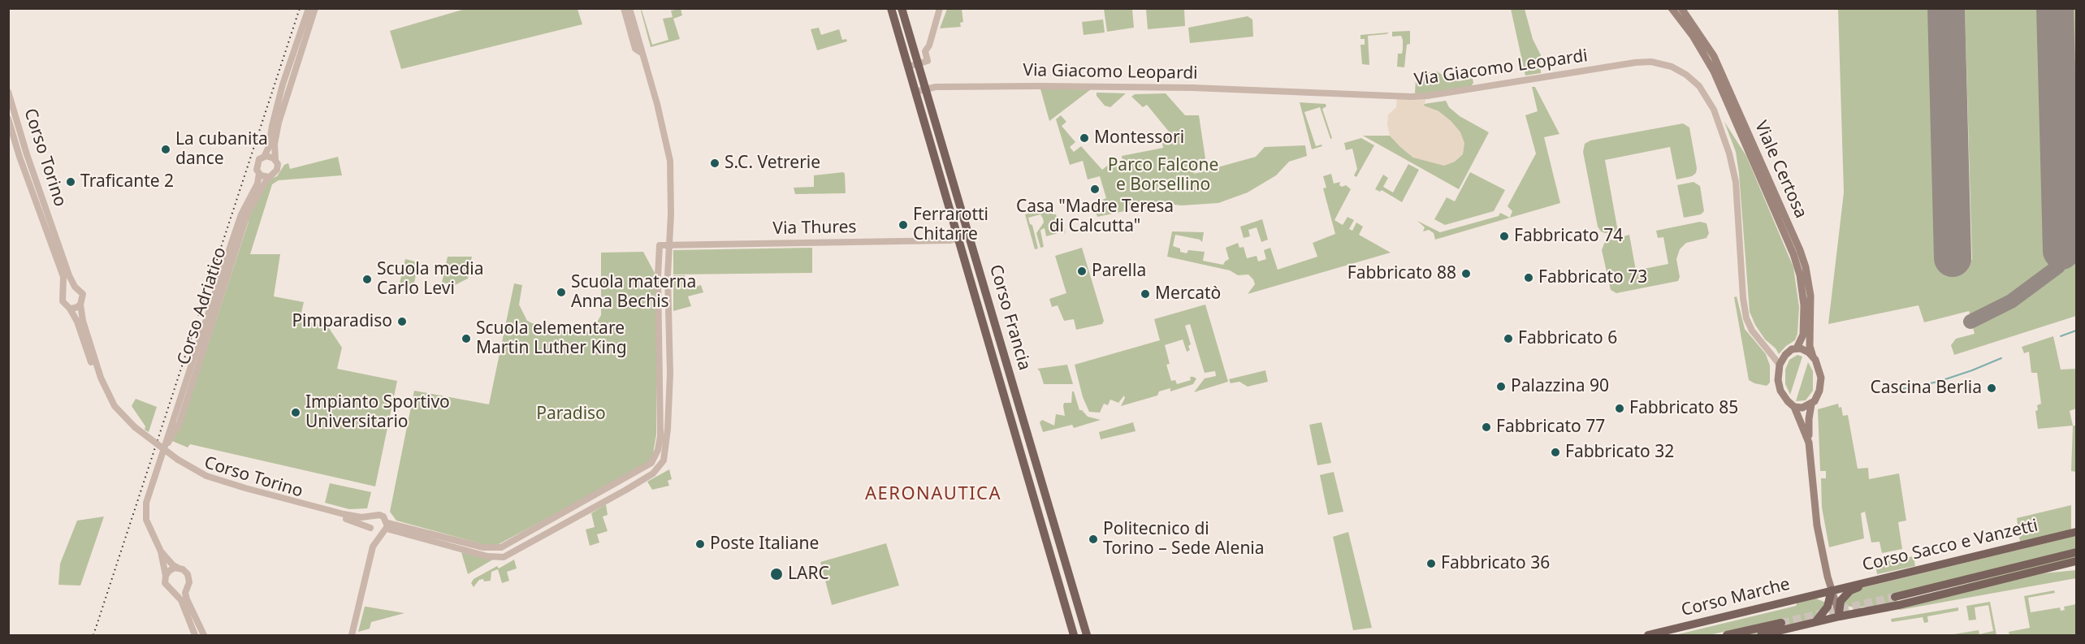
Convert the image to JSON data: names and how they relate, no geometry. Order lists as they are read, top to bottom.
{
  "streets": {
    "main road": [
      "Viale Certosa",
      "Corso Francia",
      "Corso Sacco e Vanzetti",
      "Corso Marche"
    ],
    "street": [
      "Via Giacomo Leopardi",
      "Corso Torino",
      "Via Thures",
      "Corso Adriatico"
    ]
  },
  "crossings": [
    ["Via Giacomo Leopardi", "Viale Certosa"],
    ["Via Giacomo Leopardi", "Corso Francia"],
    ["Via Thures", "Corso Francia"],
    ["Corso Sacco e Vanzetti", "Corso Marche"]
  ],
  "districts": ["AERONAUTICA"],
  "parks": ["Parco Falcone e Borsellino", "Paradiso"],
  "places": [
    "Montessori",
    "La cubanita dance",
    "S.C. Vetrerie",
    "Traficante 2",
    "Casa \"Madre Teresa di Calcutta\"",
    "Ferrarotti Chitarre",
    "Fabbricato 74",
    "Parella",
    "Fabbricato 88",
    "Fabbricato 73",
    "Scuola media Carlo Levi",
    "Scuola materna Anna Bechis",
    "Mercatò",
    "Pimparadiso",
    "Scuola elementare Martin Luther King",
    "Fabbricato 6",
    "Palazzina 90",
    "Cascina Berlia",
    "Fabbricato 85",
    "Impianto Sportivo Universitario",
    "Fabbricato 77",
    "Fabbricato 32",
    "Politecnico di Torino – Sede Alenia",
    "Poste Italiane",
    "Fabbricato 36",
    "LARC"
  ]
}
